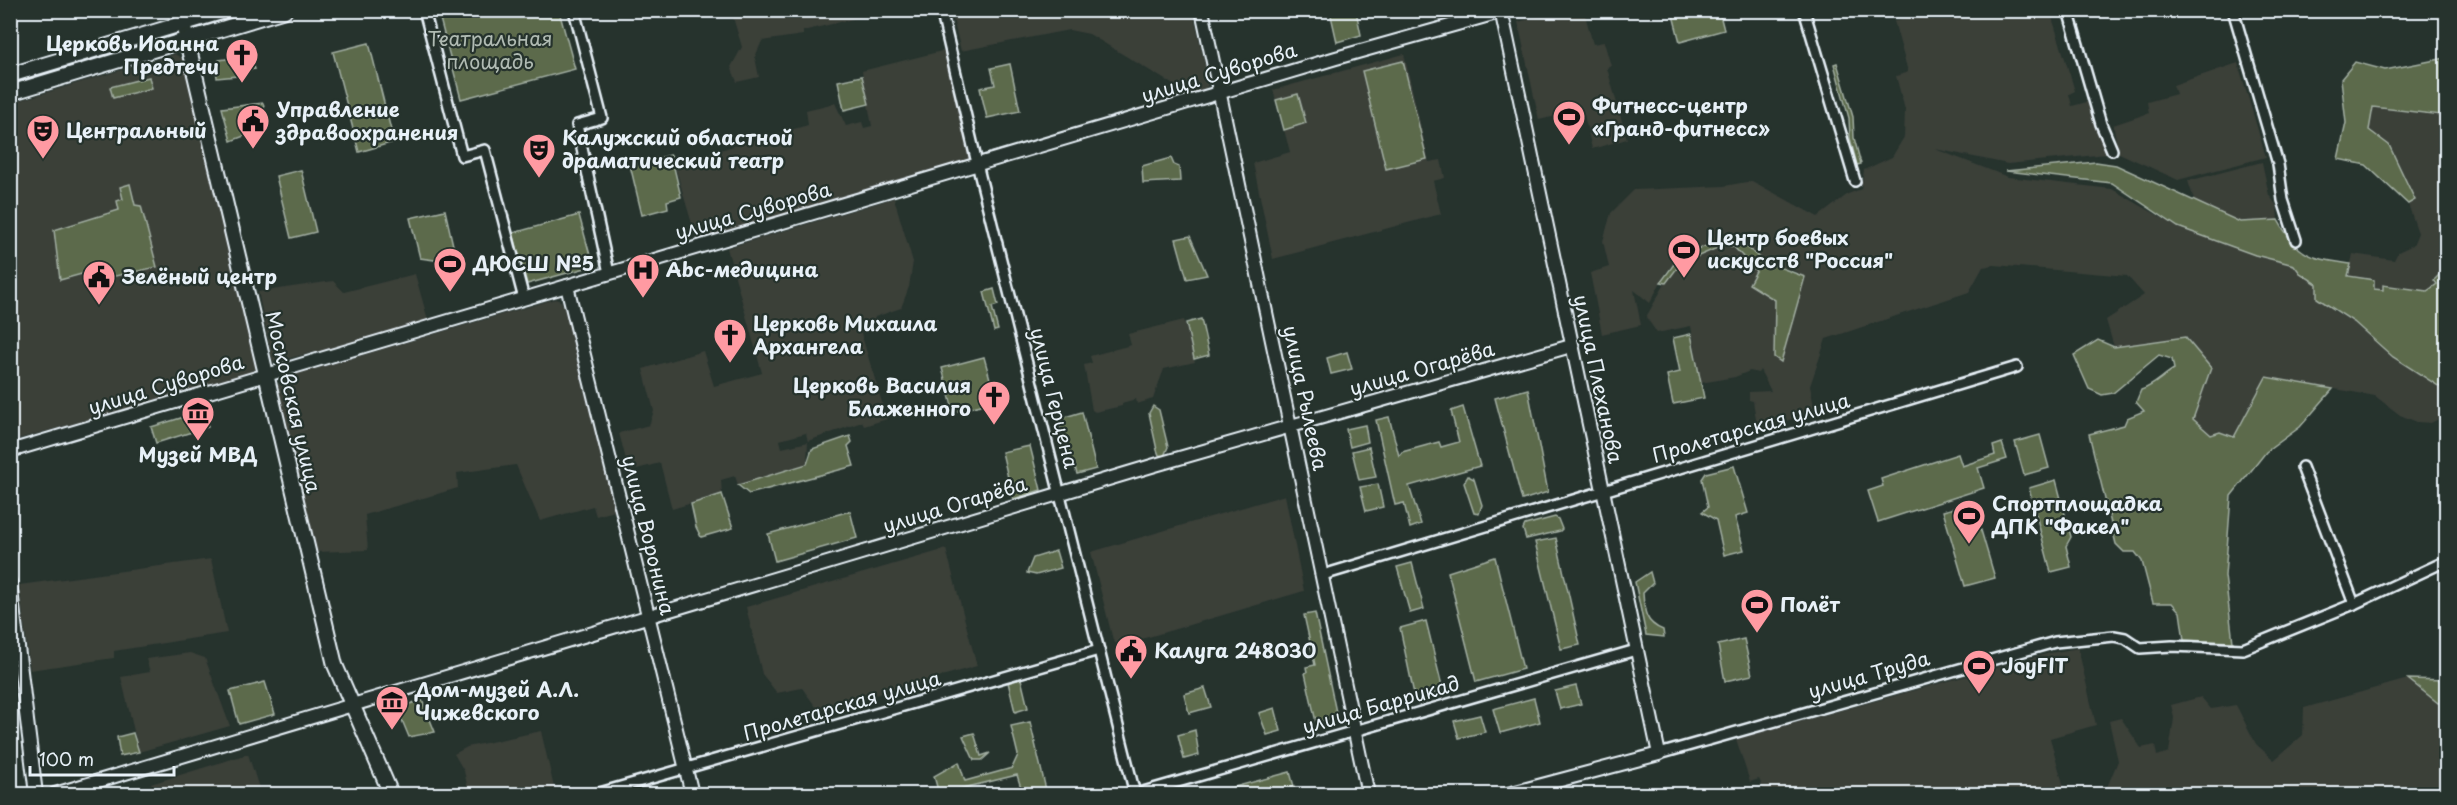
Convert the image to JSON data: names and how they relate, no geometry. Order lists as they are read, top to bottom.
{
  "streets": {
    "main road": ["Московская улица"],
    "street": [
      "улица Суворова",
      "улица Огарёва",
      "улица Плеханова",
      "улица Герцена",
      "улица Рылеева",
      "Пролетарская улица",
      "улица Воронина",
      "улица Труда",
      "улица Баррикад"
    ]
  },
  "crossings": [
    ["улица Суворова", "улица Плеханова"],
    ["улица Суворова", "улица Герцена"],
    ["улица Суворова", "улица Рылеева"],
    ["улица Суворова", "Московская улица"],
    ["улица Суворова", "улица Воронина"],
    ["улица Огарёва", "улица Плеханова"],
    ["улица Огарёва", "улица Герцена"],
    ["улица Огарёва", "улица Рылеева"],
    ["улица Огарёва", "Московская улица"],
    ["улица Огарёва", "улица Воронина"],
    ["улица Плеханова", "Пролетарская улица"],
    ["улица Плеханова", "улица Труда"],
    ["улица Плеханова", "улица Баррикад"],
    ["улица Герцена", "Пролетарская улица"],
    ["улица Герцена", "улица Баррикад"],
    ["улица Рылеева", "Пролетарская улица"],
    ["улица Рылеева", "улица Баррикад"],
    ["Пролетарская улица", "улица Воронина"]
  ],
  "parks": ["Театральная площадь"],
  "places": {
    "church": ["Церковь Иоанна Предтечи", "Церковь Михаила Архангела", "Церковь Василия Блаженного"],
    "sports": [
      "Фитнесс-центр «Гранд-фитнесс»",
      "Центр боевых искусств \"Россия\"",
      "ДЮСШ №5",
      "Спортплощадка ДПК \"Факел\"",
      "Полёт",
      "JoyFIT"
    ],
    "public building": ["Управление здравоохранения", "Зелёный центр", "Калуга 248030"],
    "theatre": ["Центральный", "Калужский областной драматический театр"],
    "hospital": ["Abc-медицина"],
    "museum": ["Музей МВД", "Дом-музей А.Л. Чижевского"]
  },
  "scale_bar": "100 m"
}
